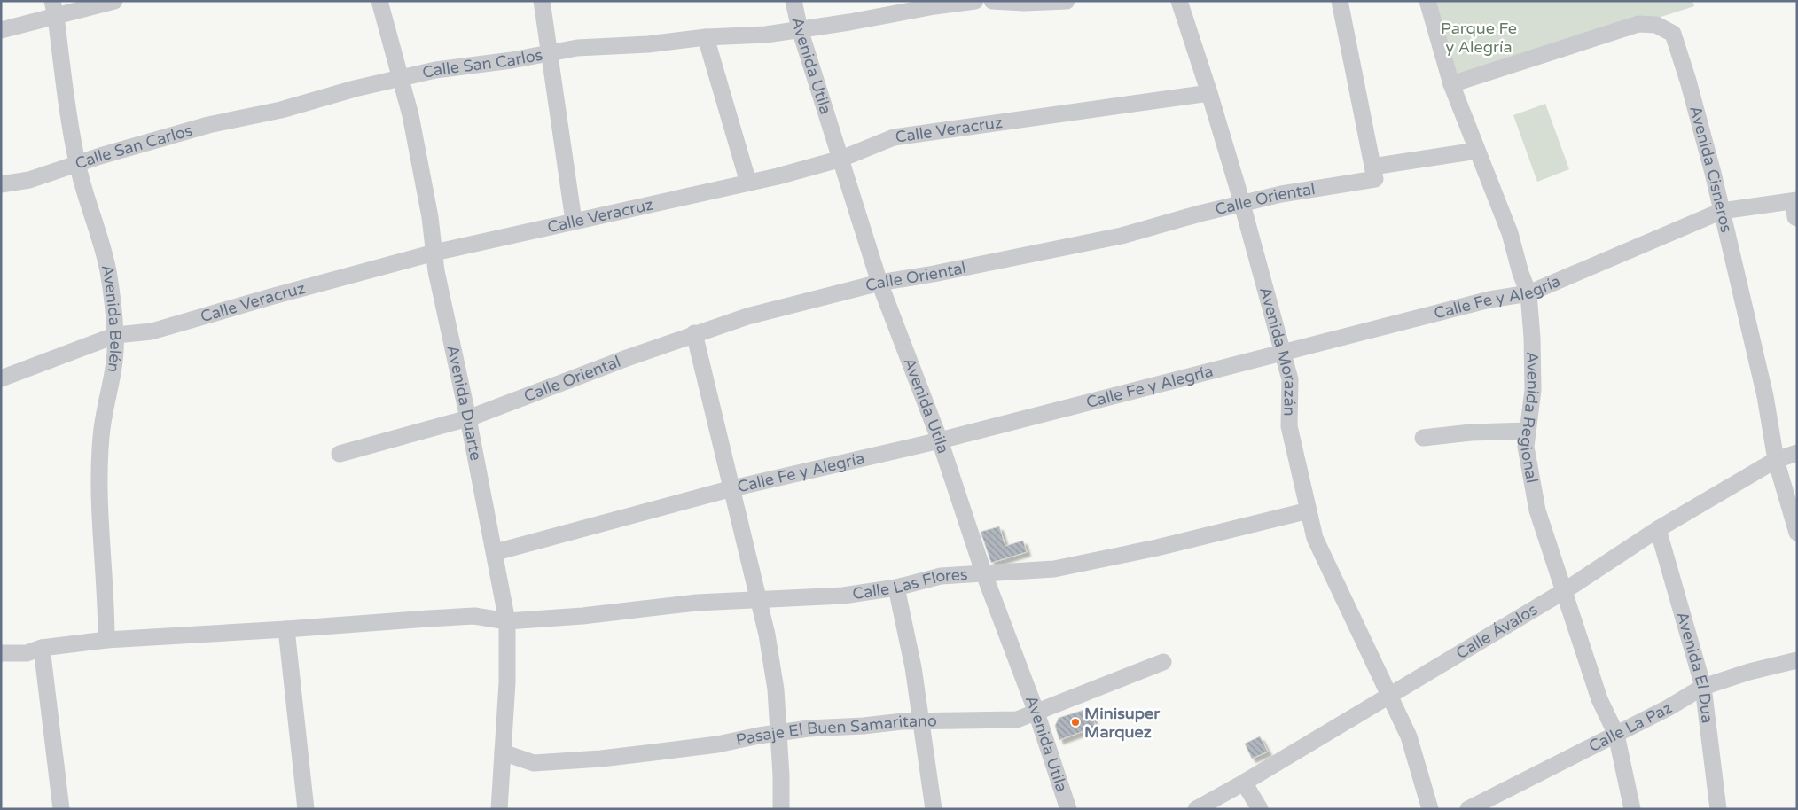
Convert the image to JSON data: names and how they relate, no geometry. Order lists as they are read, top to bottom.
{
  "streets": {
    "street": [
      "Calle San Carlos",
      "Avenida Utila",
      "Calle Veracruz",
      "Avenida Cisneros",
      "Calle Oriental",
      "Calle Fe y Alegría",
      "Avenida Belén",
      "Avenida Morazán",
      "Avenida Duarte",
      "Avenida Regional",
      "Calle Las Flores",
      "Calle Ávalos",
      "Avenida El Dua",
      "Calle La Paz",
      "Pasaje El Buen Samaritano"
    ]
  },
  "crossings": [
    ["Calle San Carlos", "Avenida Utila"],
    ["Calle San Carlos", "Avenida Belén"],
    ["Calle San Carlos", "Avenida Duarte"],
    ["Avenida Utila", "Calle Veracruz"],
    ["Avenida Utila", "Calle Oriental"],
    ["Avenida Utila", "Calle Fe y Alegría"],
    ["Avenida Utila", "Calle Las Flores"],
    ["Avenida Utila", "Pasaje El Buen Samaritano"],
    ["Calle Veracruz", "Avenida Belén"],
    ["Calle Veracruz", "Avenida Morazán"],
    ["Calle Veracruz", "Avenida Duarte"],
    ["Avenida Cisneros", "Calle Fe y Alegría"],
    ["Avenida Cisneros", "Avenida Regional"],
    ["Avenida Cisneros", "Calle Ávalos"],
    ["Calle Oriental", "Avenida Morazán"],
    ["Calle Oriental", "Avenida Duarte"],
    ["Calle Oriental", "Avenida Regional"],
    ["Calle Fe y Alegría", "Avenida Morazán"],
    ["Calle Fe y Alegría", "Avenida Duarte"],
    ["Calle Fe y Alegría", "Avenida Regional"],
    ["Avenida Belén", "Calle Las Flores"],
    ["Avenida Morazán", "Calle Las Flores"],
    ["Avenida Morazán", "Calle Ávalos"],
    ["Avenida Duarte", "Calle Las Flores"],
    ["Avenida Duarte", "Pasaje El Buen Samaritano"],
    ["Avenida Regional", "Calle Ávalos"],
    ["Avenida Regional", "Calle La Paz"],
    ["Calle Ávalos", "Avenida El Dua"],
    ["Avenida El Dua", "Calle La Paz"]
  ],
  "parks": ["Parque Fe y Alegría"],
  "places": ["Minisuper Marquez"]
}
